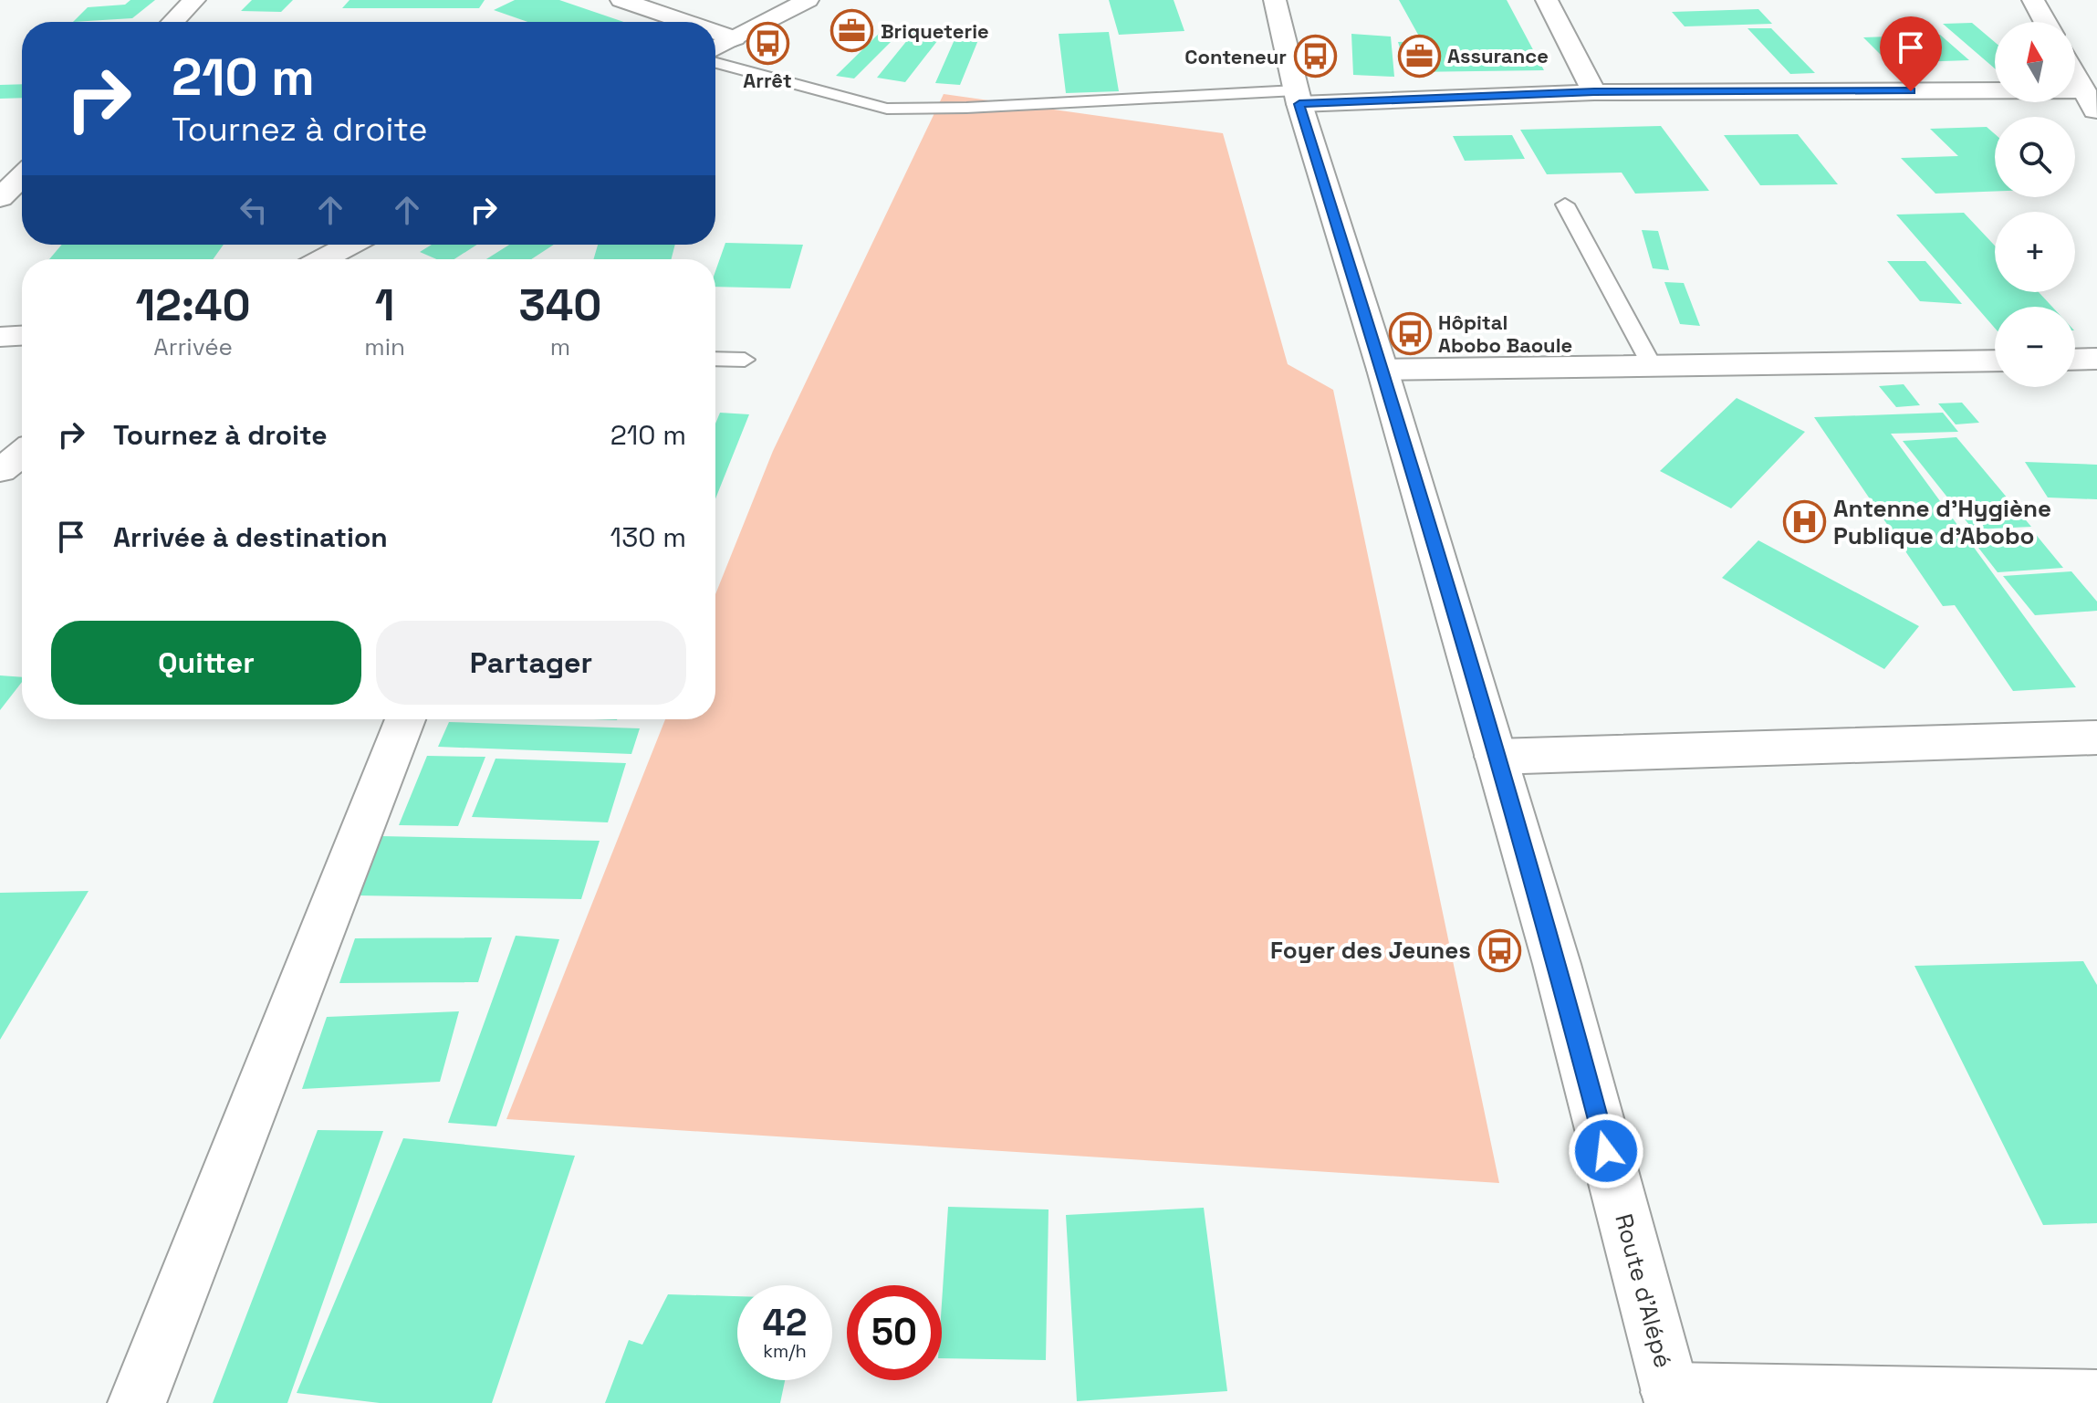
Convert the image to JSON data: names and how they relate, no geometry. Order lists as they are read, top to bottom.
{
  "streets": {
    "street": ["Route d'Alépé"]
  },
  "places": {
    "office": ["Briqueterie", "Assurance"],
    "bus stop": [
      "Arrêt",
      "Conteneur",
      "Hôpital Abobo Baoule",
      "Foyer des Jeunes"
    ],
    "hospital": ["Antenne d'Hygiène Publique d'Abobo"]
  },
  "north": "top",
  "page": {
    "map_buttons": ["+", "−"],
    "turn": ["210 m", "Tournez à droite"],
    "eta": [
      "12:40",
      "Arrivée",
      "1",
      "min",
      "340",
      "m"
    ],
    "list": [
      {
        "name": "Tournez à droite",
        "value": "210 m"
      },
      {
        "name": "Arrivée à destination",
        "value": "130 m"
      }
    ],
    "buttons": ["Quitter", "Partager"],
    "speed": "42 km/h",
    "limit": "50"
  }
}
